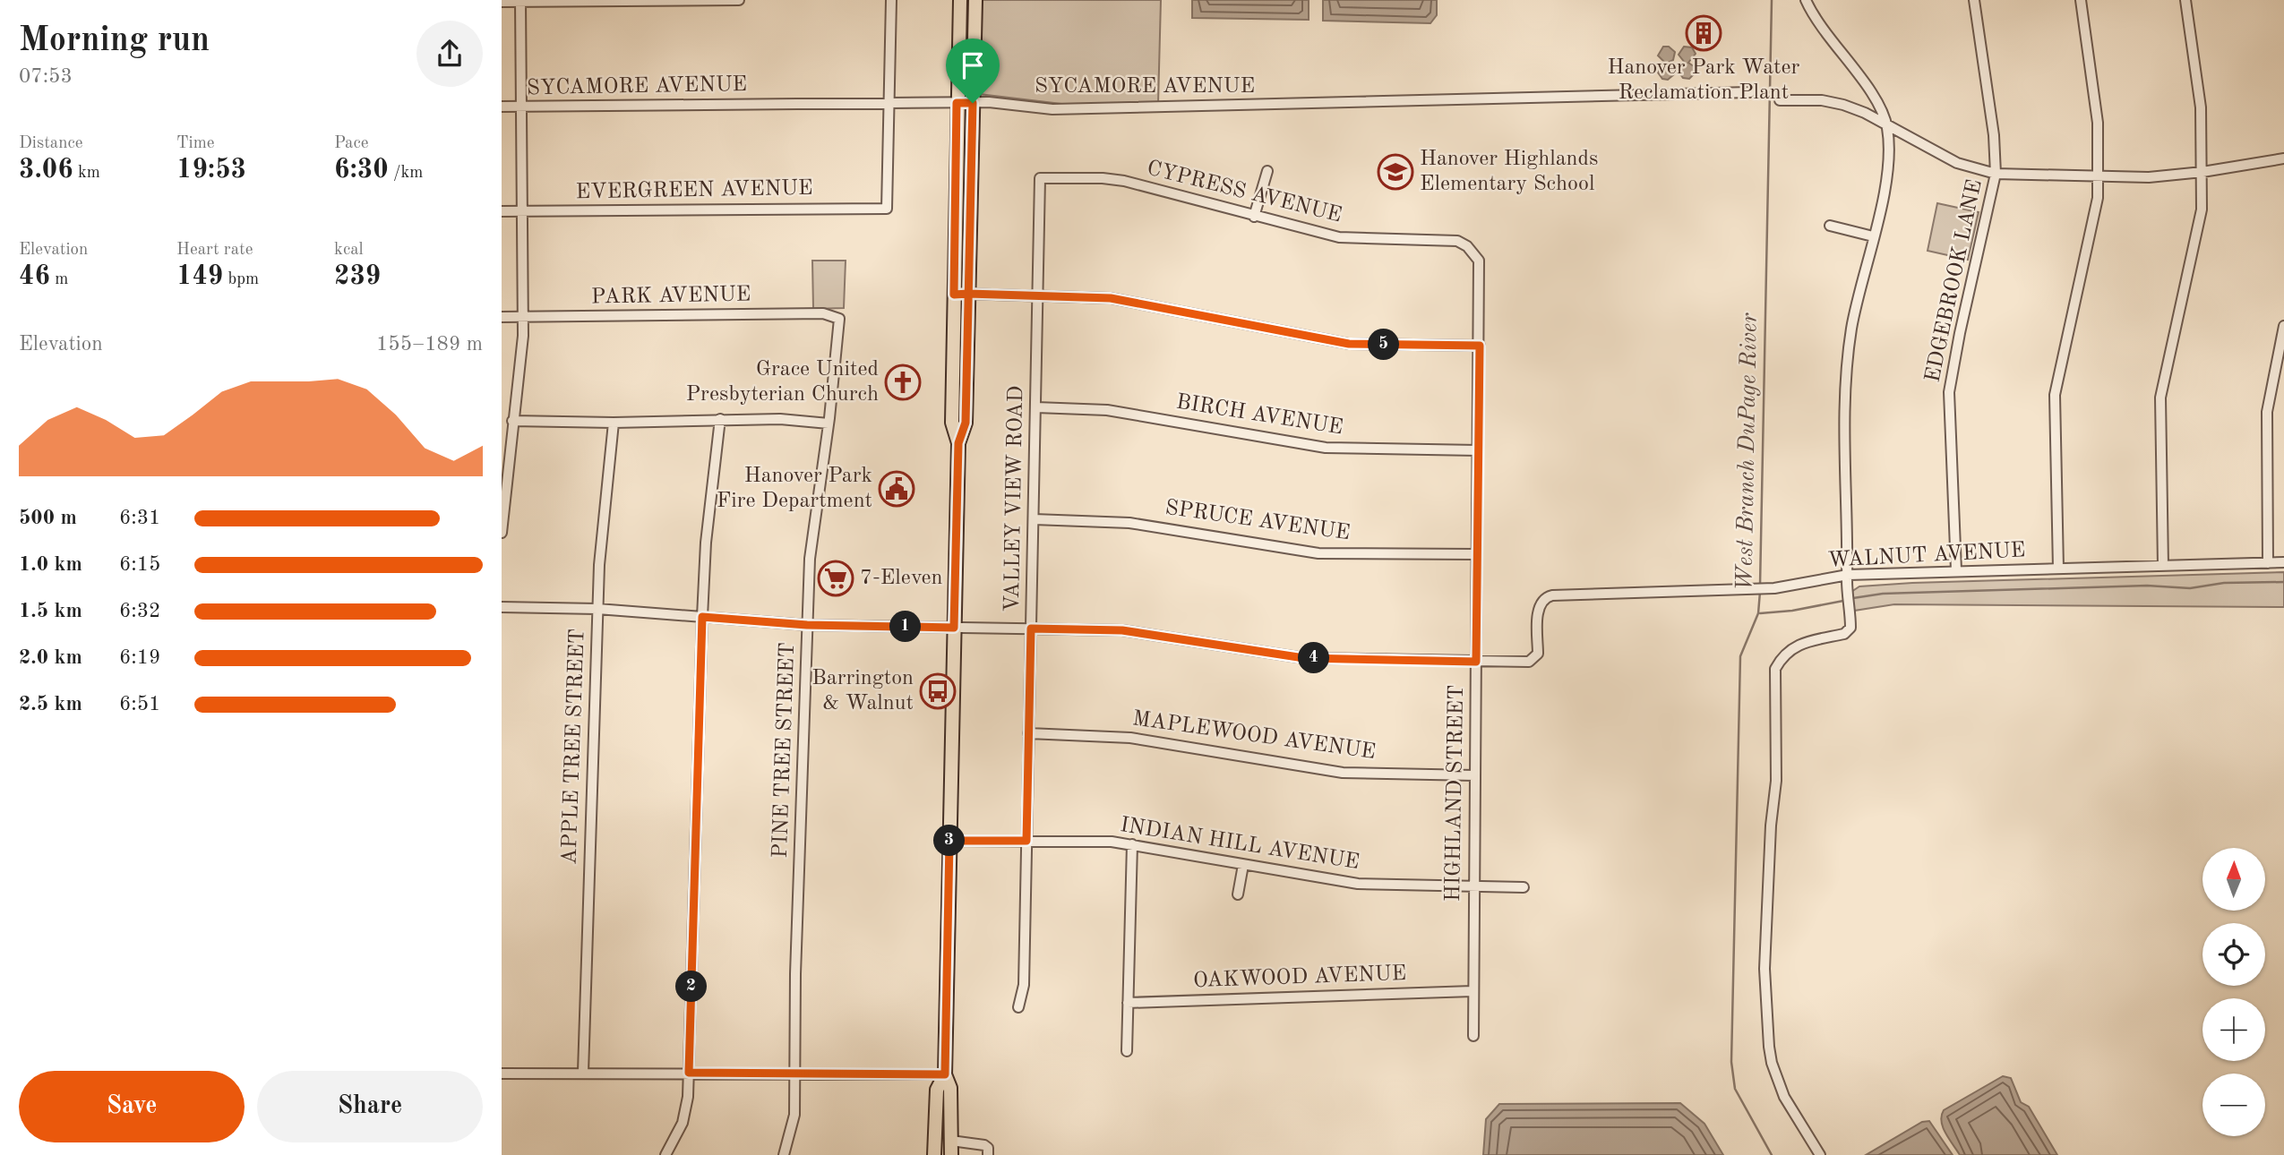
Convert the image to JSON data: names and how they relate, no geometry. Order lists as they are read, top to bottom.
{
  "streets": {
    "street": [
      "SYCAMORE AVENUE",
      "EVERGREEN AVENUE",
      "CYPRESS AVENUE",
      "EDGEBROOK LANE",
      "PARK AVENUE",
      "BIRCH AVENUE",
      "VALLEY VIEW ROAD",
      "SPRUCE AVENUE",
      "WALNUT AVENUE",
      "MAPLEWOOD AVENUE",
      "APPLE TREE STREET",
      "PINE TREE STREET",
      "HIGHLAND STREET",
      "INDIAN HILL AVENUE",
      "OAKWOOD AVENUE"
    ]
  },
  "crossings": [
    ["SYCAMORE AVENUE", "EVERGREEN AVENUE"],
    ["CYPRESS AVENUE", "VALLEY VIEW ROAD"],
    ["CYPRESS AVENUE", "HIGHLAND STREET"],
    ["EDGEBROOK LANE", "WALNUT AVENUE"],
    ["PARK AVENUE", "PINE TREE STREET"],
    ["BIRCH AVENUE", "VALLEY VIEW ROAD"],
    ["BIRCH AVENUE", "HIGHLAND STREET"],
    ["VALLEY VIEW ROAD", "SPRUCE AVENUE"],
    ["VALLEY VIEW ROAD", "WALNUT AVENUE"],
    ["VALLEY VIEW ROAD", "MAPLEWOOD AVENUE"],
    ["VALLEY VIEW ROAD", "INDIAN HILL AVENUE"],
    ["SPRUCE AVENUE", "HIGHLAND STREET"],
    ["WALNUT AVENUE", "APPLE TREE STREET"],
    ["WALNUT AVENUE", "PINE TREE STREET"],
    ["WALNUT AVENUE", "HIGHLAND STREET"],
    ["MAPLEWOOD AVENUE", "HIGHLAND STREET"],
    ["HIGHLAND STREET", "INDIAN HILL AVENUE"],
    ["HIGHLAND STREET", "OAKWOOD AVENUE"]
  ],
  "water": ["West Branch DuPage River"],
  "places": {
    "building": ["Hanover Park Water Reclamation Plant"],
    "school or university": ["Hanover Highlands Elementary School"],
    "church": ["Grace United Presbyterian Church"],
    "public building": ["Hanover Park Fire Department"],
    "supermarket": ["7-Eleven"],
    "bus stop": ["Barrington & Walnut"]
  },
  "north": "top",
  "page": {
    "heading": ["Morning run", "07:53"],
    "stats": [
      ["Distance", "3.06 km"],
      ["Time", "19:53"],
      ["Pace", "6:30 /km"],
      ["Elevation", "46 m"],
      ["Heart rate", "149 bpm"],
      ["kcal", "239"]
    ],
    "chart": ["Elevation", "155–189 m"],
    "pins": [
      "5",
      "1",
      "4",
      "3",
      "2"
    ],
    "list": [
      {
        "name": "500 m",
        "note": "6:31"
      },
      {
        "name": "1.0 km",
        "note": "6:15"
      },
      {
        "name": "1.5 km",
        "note": "6:32"
      },
      {
        "name": "2.0 km",
        "note": "6:19"
      },
      {
        "name": "2.5 km",
        "note": "6:51"
      }
    ],
    "map_buttons": ["+", "−"],
    "buttons": ["Save", "Share"]
  }
}
